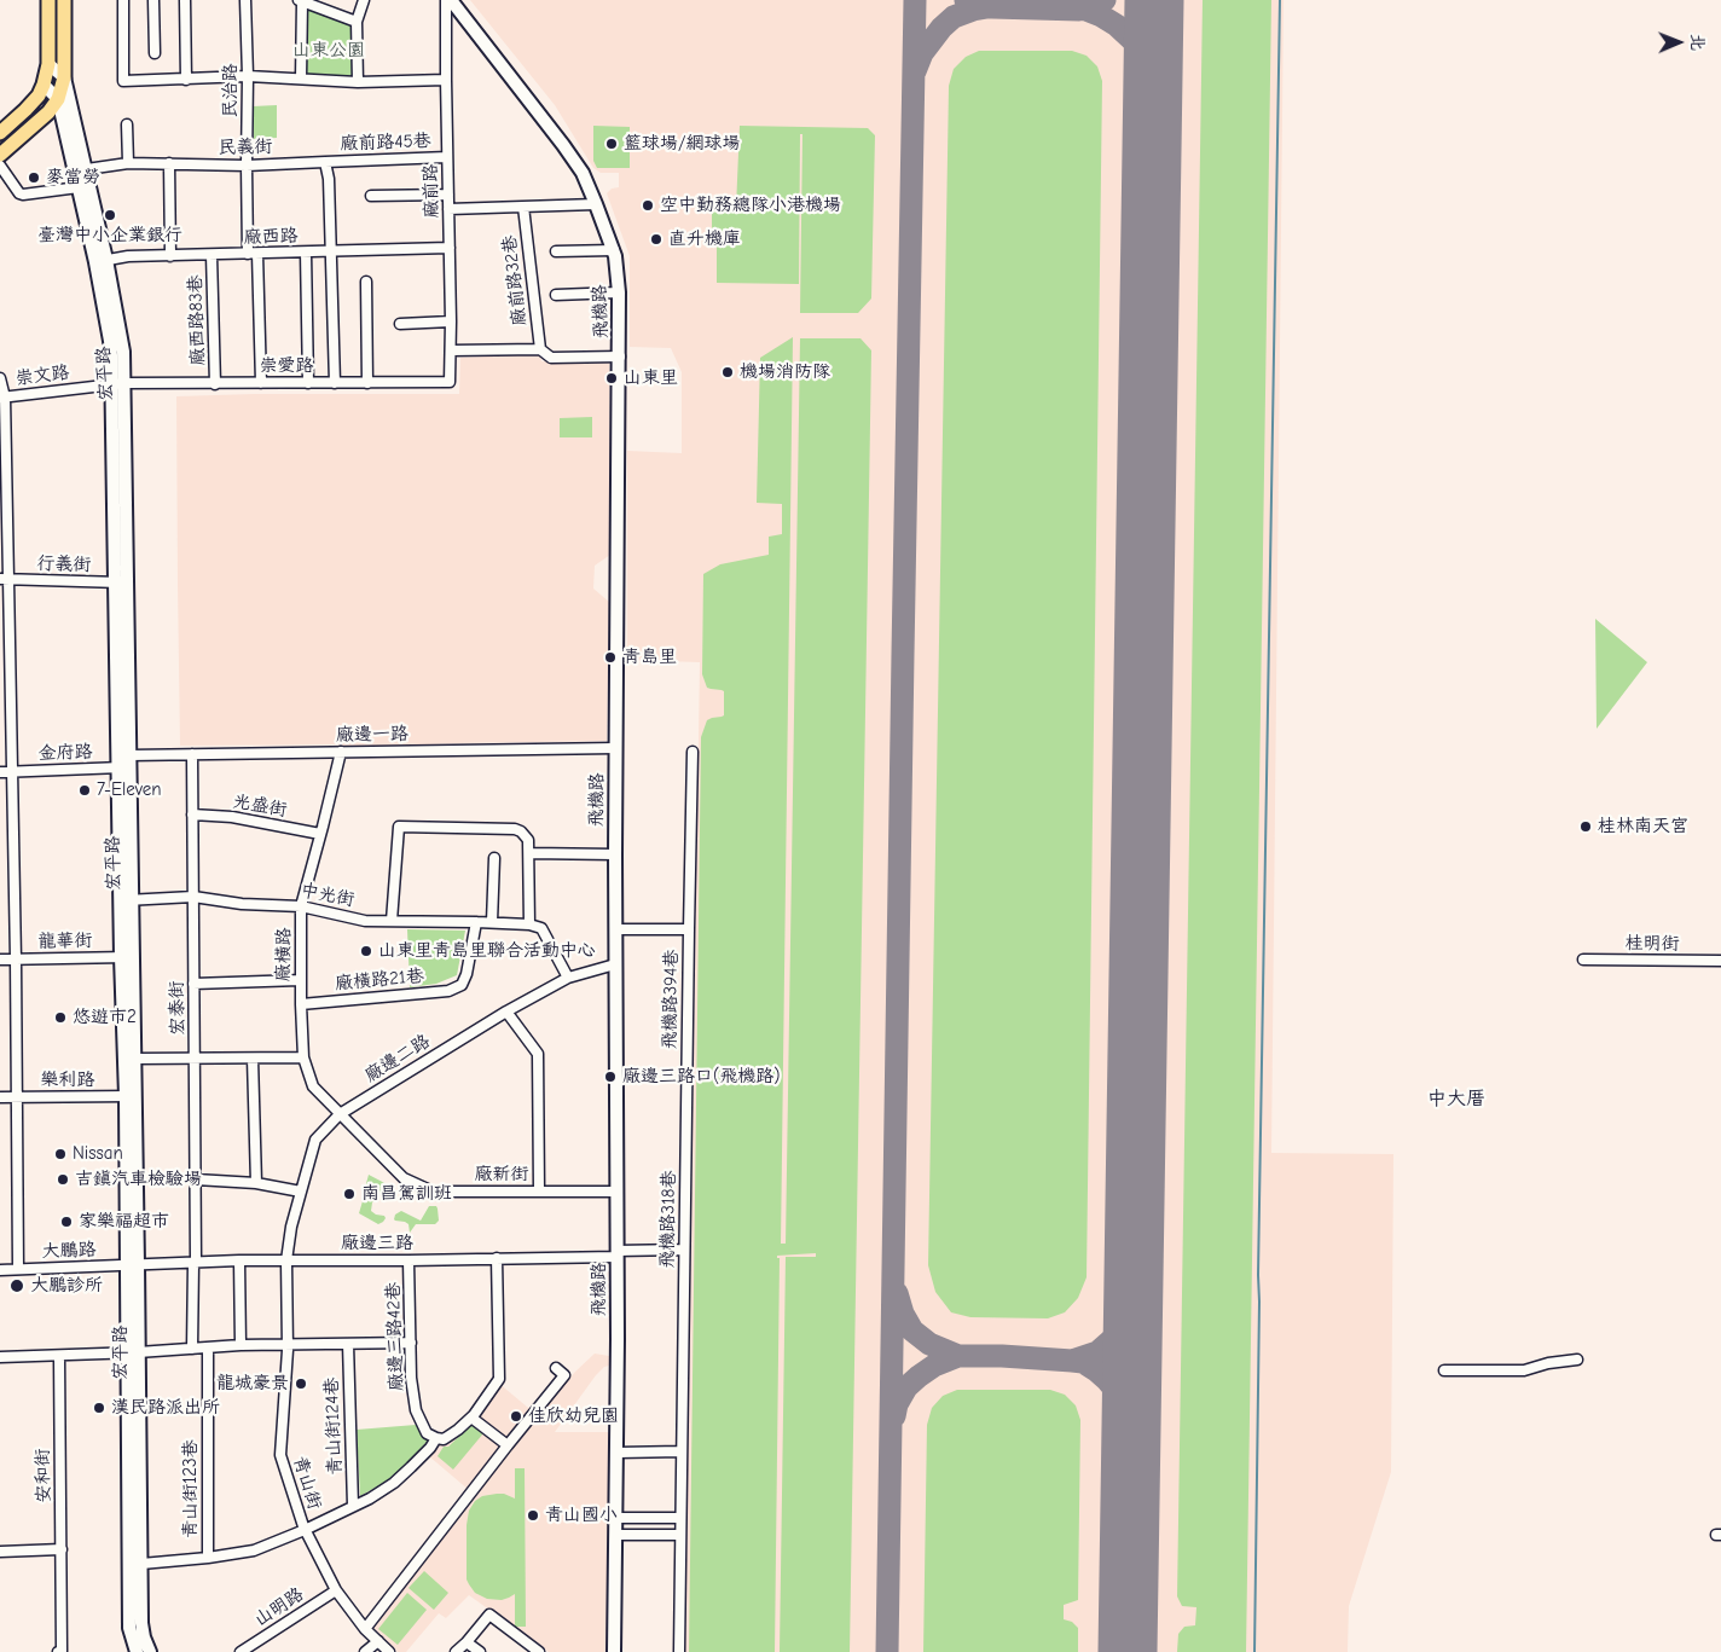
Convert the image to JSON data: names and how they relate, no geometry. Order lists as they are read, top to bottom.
{
  "streets": {
    "street": [
      "民治路",
      "廠前路45巷",
      "民義街",
      "廠前路",
      "廠西路",
      "廠前路32巷",
      "飛機路",
      "廠西路83巷",
      "崇愛路",
      "宏平路",
      "崇文路",
      "行義街",
      "廠邊一路",
      "金府路",
      "光盛街",
      "中光街",
      "龍華街",
      "桂明街",
      "廠橫路",
      "廠橫路21巷",
      "飛機路394巷",
      "宏泰街",
      "廠邊二路",
      "樂利路",
      "廠新街",
      "飛機路318巷",
      "廠邊三路",
      "大鵬路",
      "廠邊三路42巷",
      "青山街124巷",
      "安和街",
      "青山街",
      "青山街123巷",
      "山明路"
    ]
  },
  "crossings": [
    ["民治路", "民義街"],
    ["民治路", "廠西路"],
    ["民治路", "崇愛路"],
    ["廠前路45巷", "民義街"],
    ["廠前路45巷", "廠前路"],
    ["民義街", "宏平路"],
    ["廠前路", "廠西路"],
    ["廠前路", "廠前路32巷"],
    ["廠前路", "飛機路"],
    ["廠前路", "崇愛路"],
    ["廠西路", "廠西路83巷"],
    ["廠西路", "宏平路"],
    ["廠前路32巷", "飛機路"],
    ["飛機路", "廠邊一路"],
    ["飛機路", "廠邊二路"],
    ["飛機路", "廠邊三路"],
    ["廠西路83巷", "崇愛路"],
    ["崇愛路", "宏平路"],
    ["崇愛路", "崇文路"],
    ["宏平路", "崇文路"],
    ["宏平路", "行義街"],
    ["宏平路", "廠邊一路"],
    ["宏平路", "金府路"],
    ["宏平路", "中光街"],
    ["宏平路", "龍華街"],
    ["宏平路", "樂利路"],
    ["宏平路", "廠邊三路"],
    ["宏平路", "大鵬路"],
    ["廠邊一路", "金府路"],
    ["廠邊一路", "廠橫路"],
    ["廠邊一路", "宏泰街"],
    ["光盛街", "廠橫路"],
    ["光盛街", "宏泰街"],
    ["中光街", "廠橫路"],
    ["中光街", "廠橫路21巷"],
    ["中光街", "宏泰街"],
    ["廠橫路", "廠橫路21巷"],
    ["廠橫路", "廠邊二路"],
    ["廠橫路", "廠新街"],
    ["飛機路394巷", "飛機路318巷"],
    ["宏泰街", "廠邊三路"],
    ["廠邊二路", "廠新街"],
    ["廠邊二路", "廠邊三路"],
    ["廠邊二路", "青山街"],
    ["飛機路318巷", "廠邊三路"],
    ["廠邊三路", "大鵬路"],
    ["廠邊三路", "廠邊三路42巷"],
    ["廠邊三路", "青山街"],
    ["青山街", "山明路"]
  ],
  "districts": ["中大厝"],
  "parks": ["山東公園"],
  "places": [
    "籃球場/網球場",
    "麥當勞",
    "空中勤務總隊小港機場",
    "臺灣中小企業銀行",
    "直升機庫",
    "機場消防隊",
    "山東里",
    "青島里",
    "7-Eleven",
    "桂林南天宮",
    "山東里青島里聯合活動中心",
    "悠遊市2",
    "廠邊三路口(飛機路)",
    "Nissan",
    "吉鎮汽車檢驗場",
    "南昌駕訓班",
    "家樂福超市",
    "大鵬診所",
    "龍城豪景",
    "漢民路派出所",
    "佳欣幼兒園",
    "青山國小"
  ],
  "north": "right"
}
